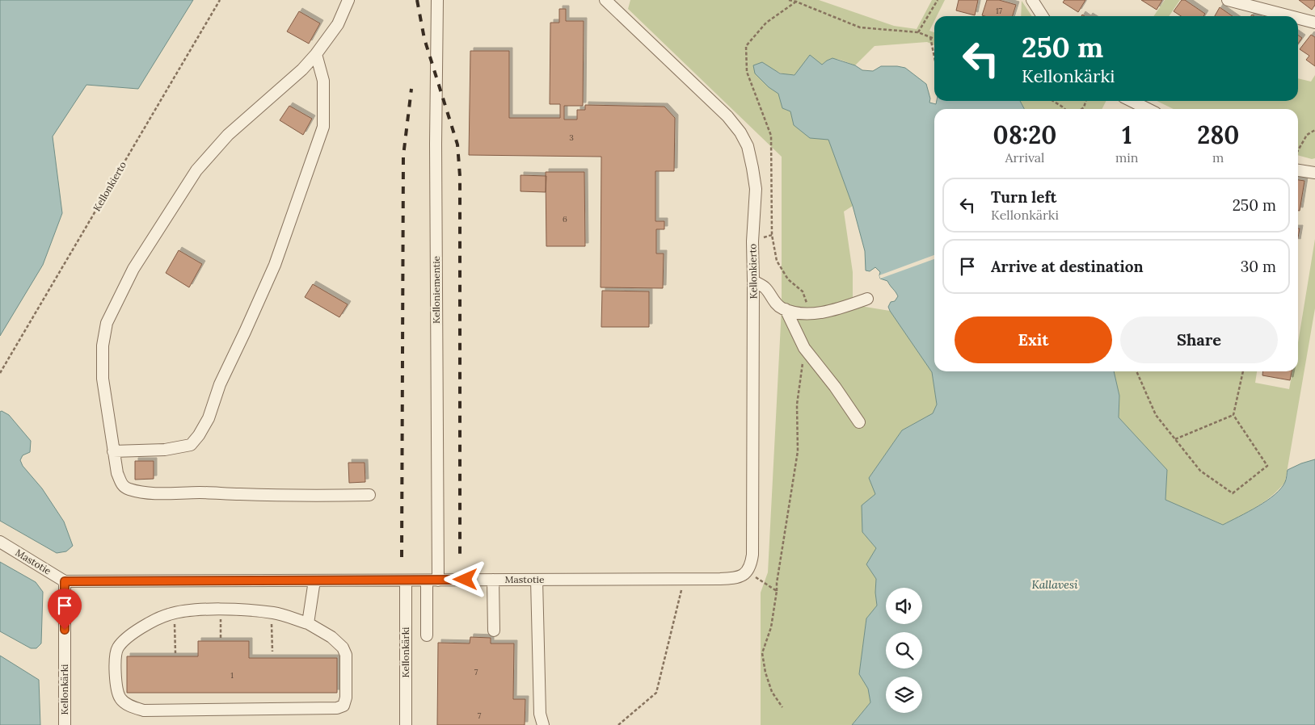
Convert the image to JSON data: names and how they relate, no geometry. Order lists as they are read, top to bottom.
{
  "streets": {
    "street": [
      "Kellonkierto",
      "Kelloniementie",
      "Mastotie",
      "Kellonkärki"
    ]
  },
  "crossings": [
    ["Kellonkierto", "Mastotie"],
    ["Kelloniementie", "Mastotie"],
    ["Mastotie", "Kellonkärki"]
  ],
  "water": ["Kallavesi"],
  "house_numbers": [
    "17",
    "3",
    "6",
    "7",
    "1",
    "7"
  ],
  "page": {
    "turn": ["250 m", "Kellonkärki"],
    "eta": [
      "08:20",
      "Arrival",
      "1",
      "min",
      "280",
      "m"
    ],
    "list": [
      {
        "name": "Turn left",
        "note": "Kellonkärki",
        "value": "250 m"
      },
      {
        "name": "Arrive at destination",
        "value": "30 m"
      }
    ],
    "buttons": ["Exit", "Share"]
  }
}
